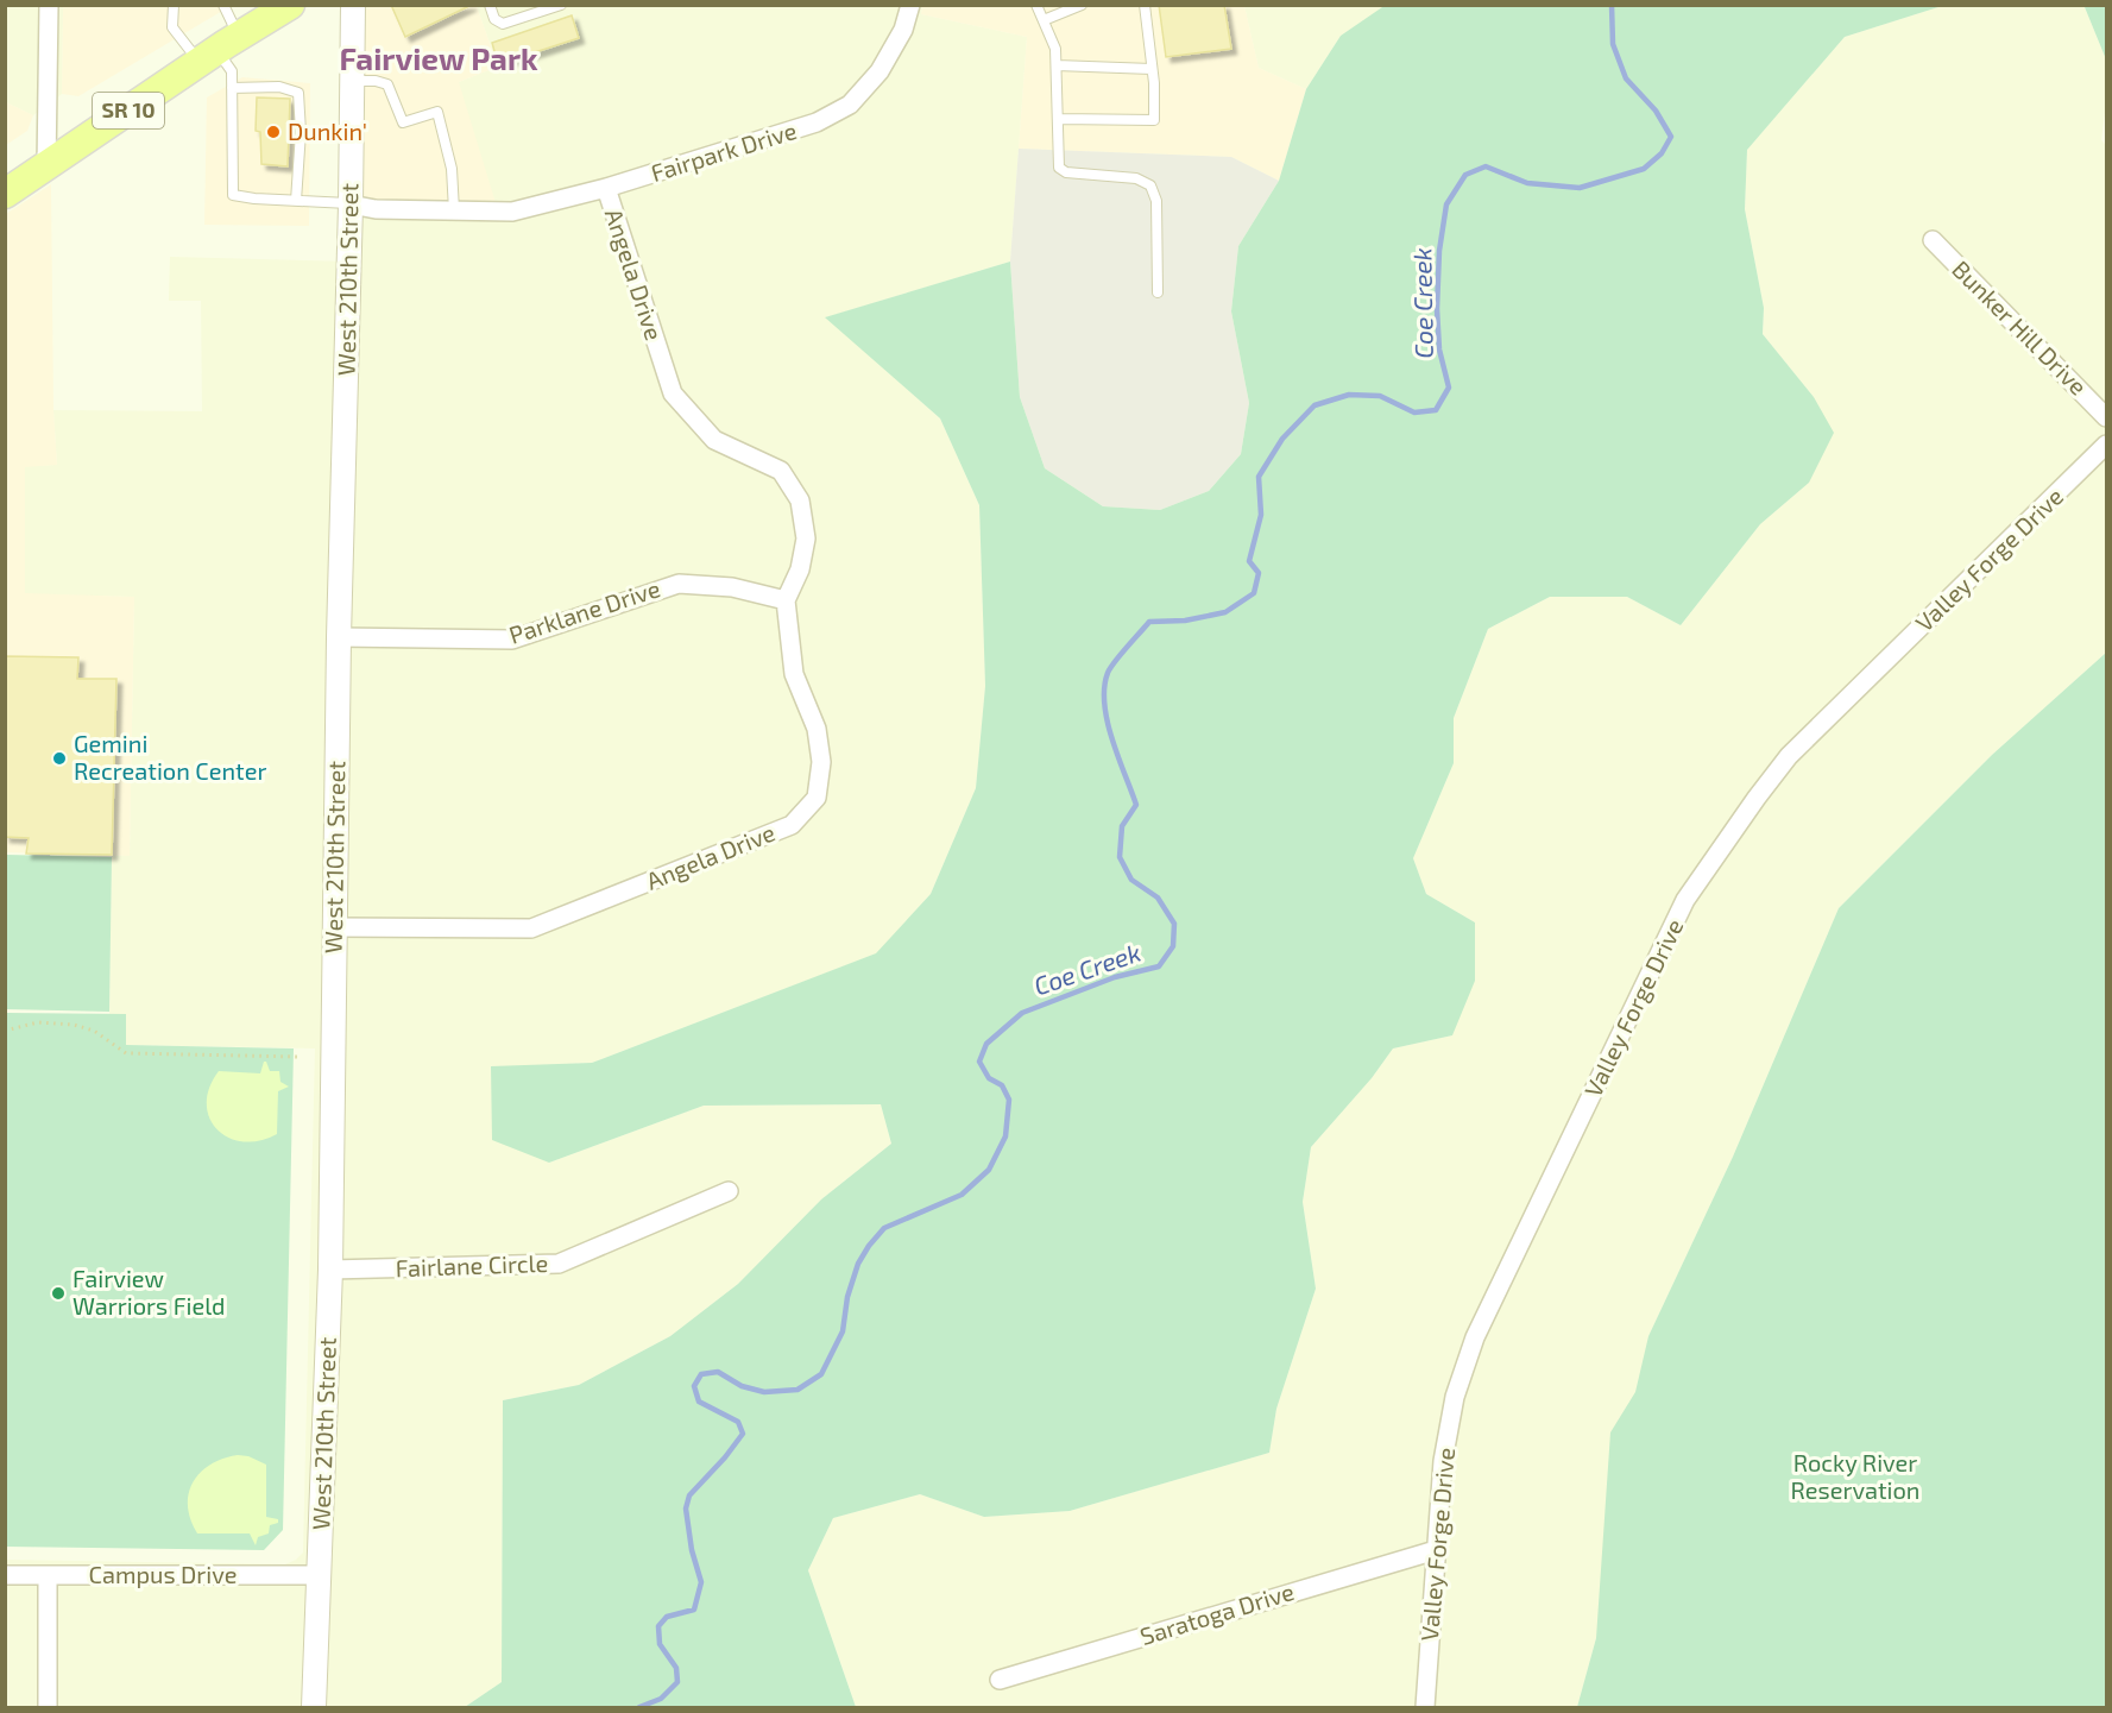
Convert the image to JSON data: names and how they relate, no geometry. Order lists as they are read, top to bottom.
{
  "streets": {
    "main road": ["SR 10"],
    "street": [
      "Fairpark Drive",
      "Angela Drive",
      "West 210th Street",
      "Bunker Hill Drive",
      "Valley Forge Drive",
      "Parklane Drive",
      "Fairlane Circle",
      "Campus Drive",
      "Saratoga Drive"
    ]
  },
  "crossings": [
    ["Fairpark Drive", "Angela Drive"],
    ["Fairpark Drive", "West 210th Street"],
    ["Angela Drive", "West 210th Street"],
    ["Angela Drive", "Parklane Drive"],
    ["West 210th Street", "Parklane Drive"],
    ["West 210th Street", "Fairlane Circle"],
    ["West 210th Street", "Campus Drive"],
    ["Valley Forge Drive", "Saratoga Drive"]
  ],
  "districts": ["Fairview Park"],
  "water": ["Coe Creek"],
  "parks": ["Rocky River Reservation"],
  "places": ["Dunkin'", "Gemini Recreation Center", "Fairview Warriors Field"]
}
